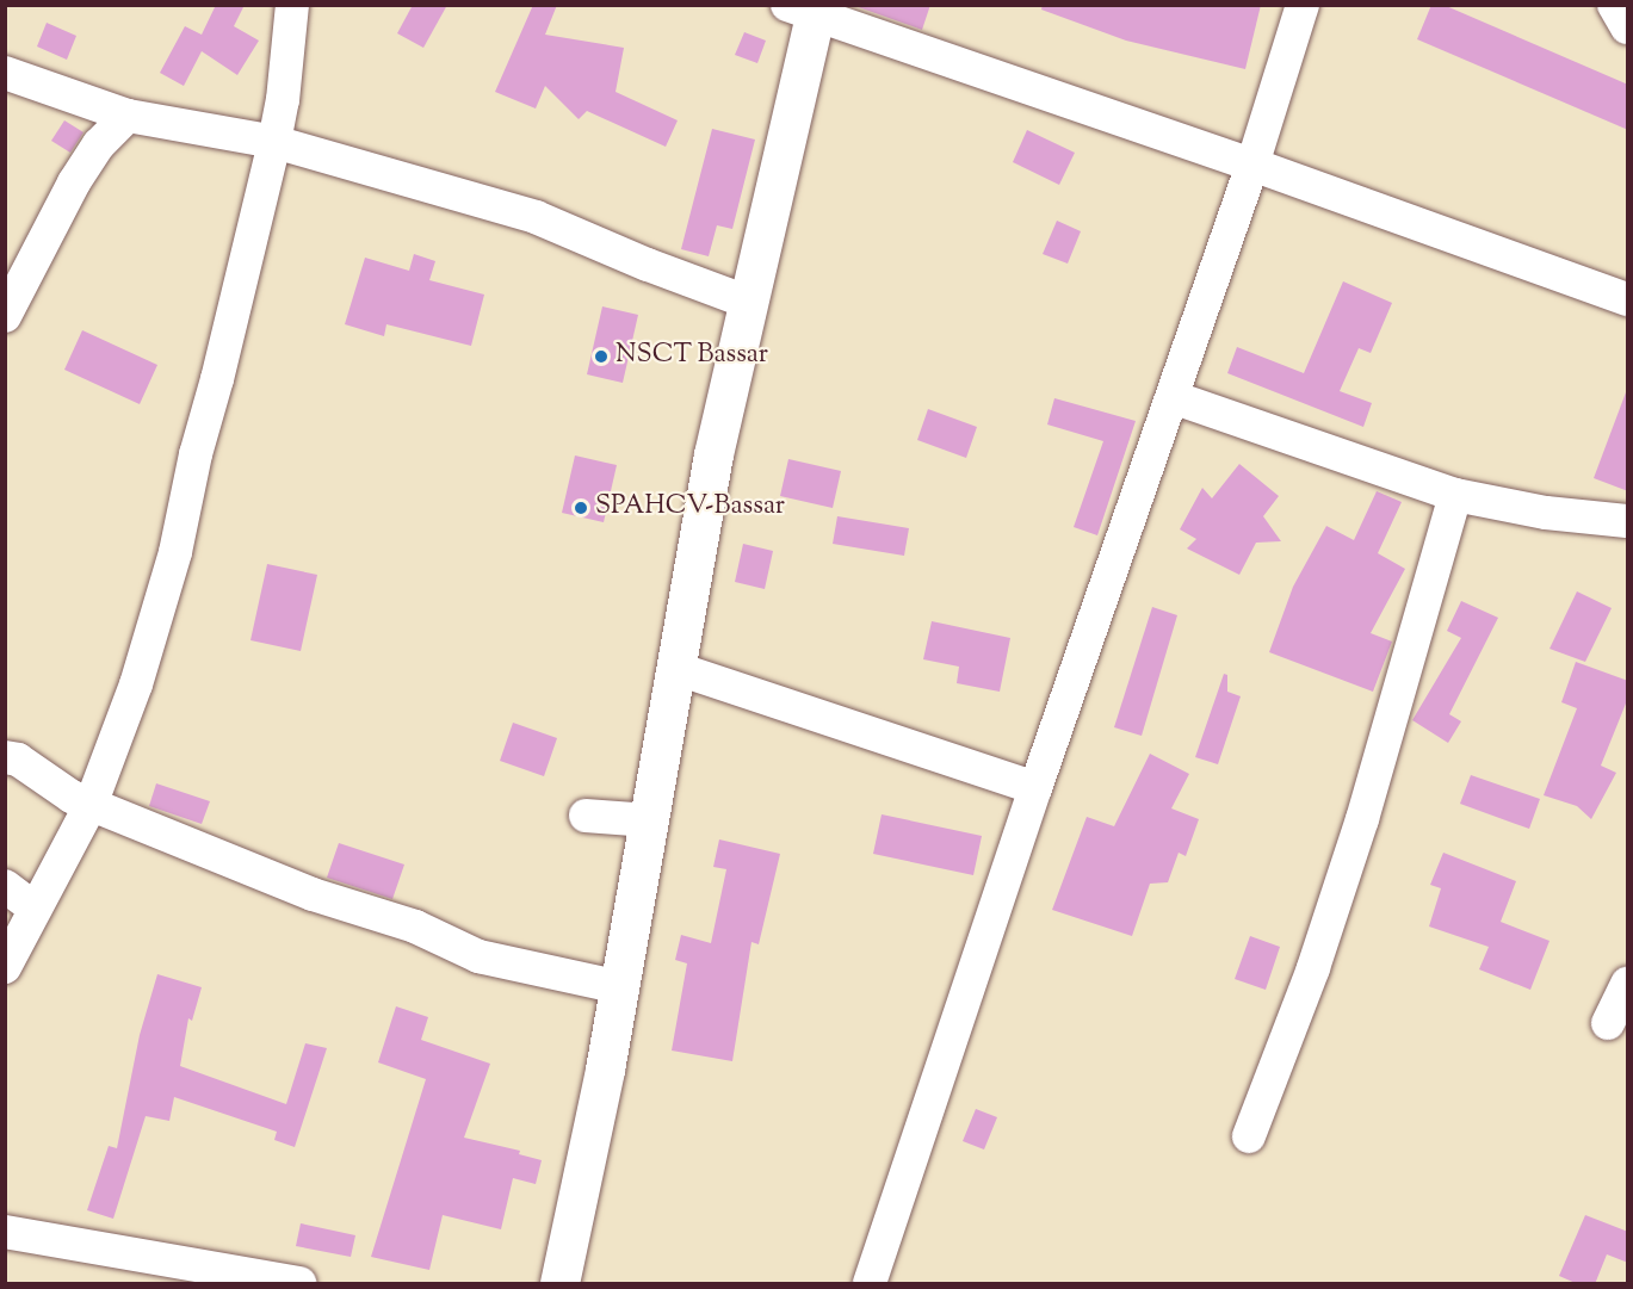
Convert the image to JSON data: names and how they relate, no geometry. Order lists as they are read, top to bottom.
{
  "places": ["NSCT Bassar", "SPAHCV-Bassar"]
}
